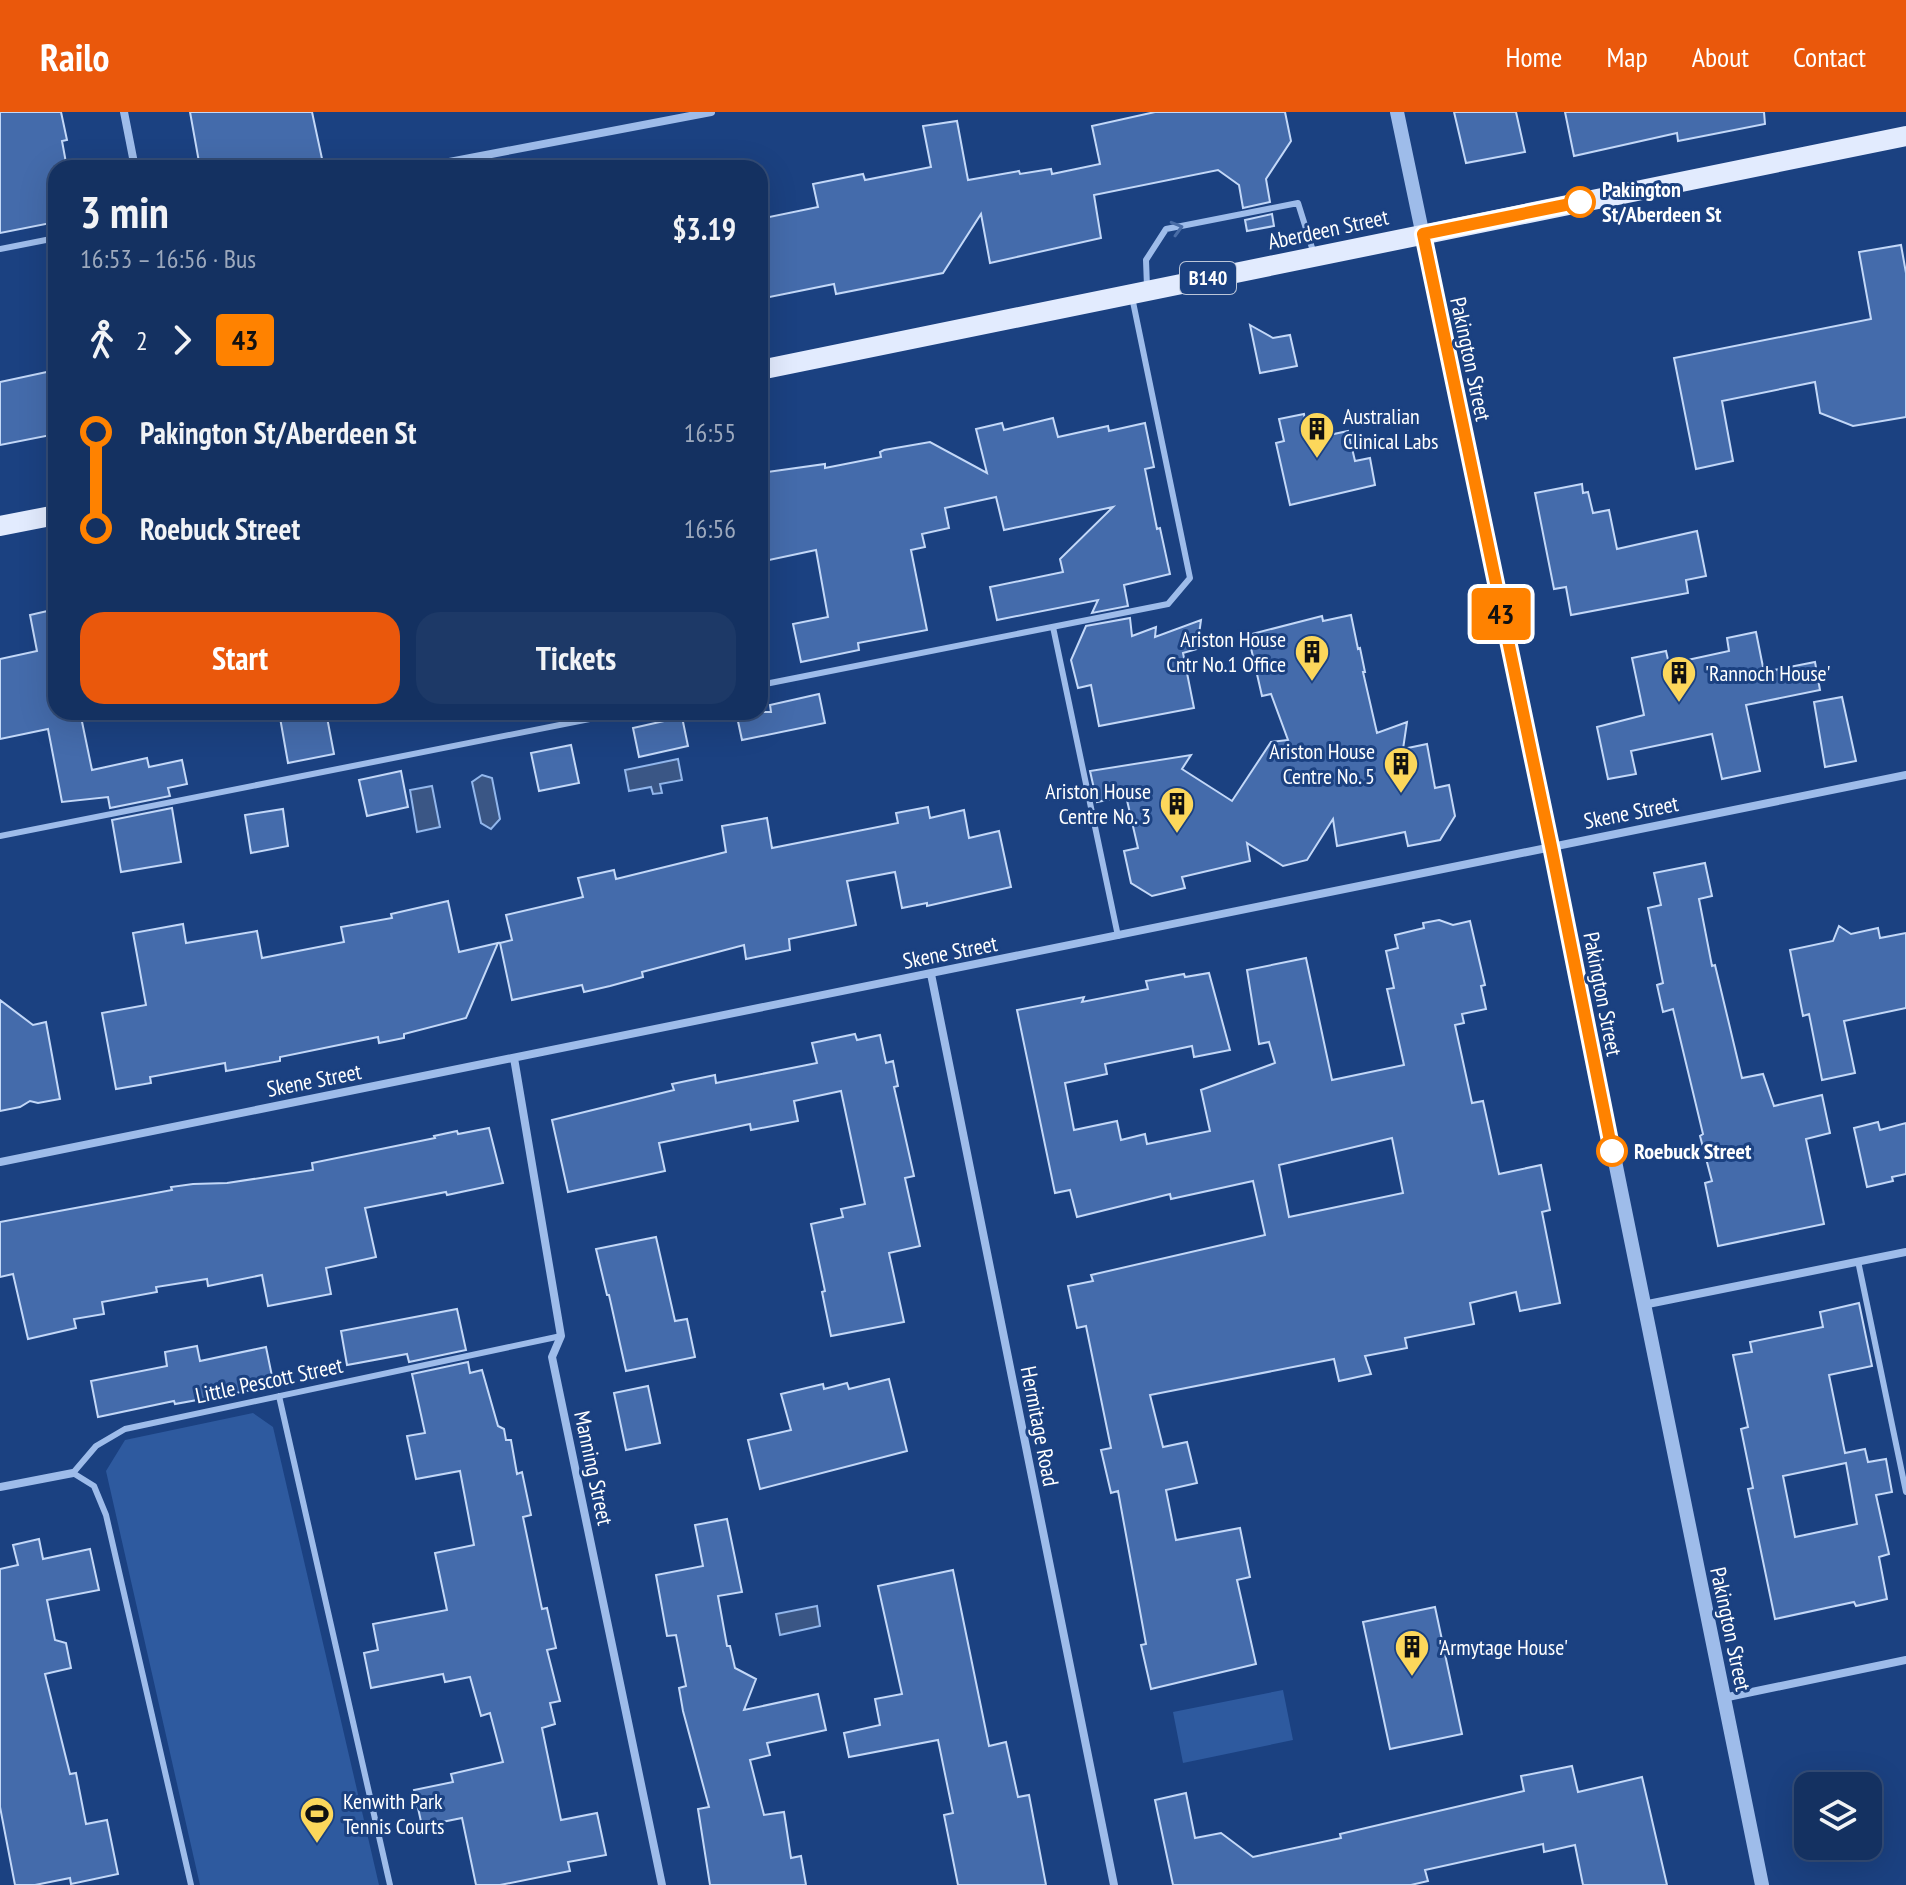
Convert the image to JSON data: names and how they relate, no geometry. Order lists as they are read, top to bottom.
{
  "streets": {
    "main road": ["Aberdeen Street", "B140"],
    "street": [
      "Pakington Street",
      "Skene Street",
      "Hermitage Road",
      "Manning Street"
    ],
    "lane": ["Little Pescott Street"]
  },
  "crossings": [
    ["Aberdeen Street", "Pakington Street"],
    ["Pakington Street", "Skene Street"],
    ["Skene Street", "Hermitage Road"],
    ["Skene Street", "Manning Street"],
    ["Little Pescott Street", "Manning Street"]
  ],
  "places": {
    "other": ["Pakington St/Aberdeen St", "Roebuck Street"],
    "building": [
      "Australian Clinical Labs",
      "Ariston House Cntr No.1 Office",
      "'Rannoch House'",
      "Ariston House Centre No. 5",
      "Ariston House Centre No. 3",
      "'Armytage House'"
    ],
    "sports": ["Kenwith Park Tennis Courts"]
  },
  "lines": ["bus line 43"],
  "page": {
    "header": "Railo",
    "nav": [
      "Home",
      "Map",
      "About",
      "Contact"
    ],
    "on_map": "43",
    "heading": ["3 min", "16:53 – 16:56 · Bus", "$3.19"],
    "legs": ["2", "43"],
    "list": [
      {
        "name": "Pakington St/Aberdeen St",
        "value": "16:55"
      },
      {
        "name": "Roebuck Street",
        "value": "16:56"
      }
    ],
    "buttons": ["Start", "Tickets"]
  }
}
